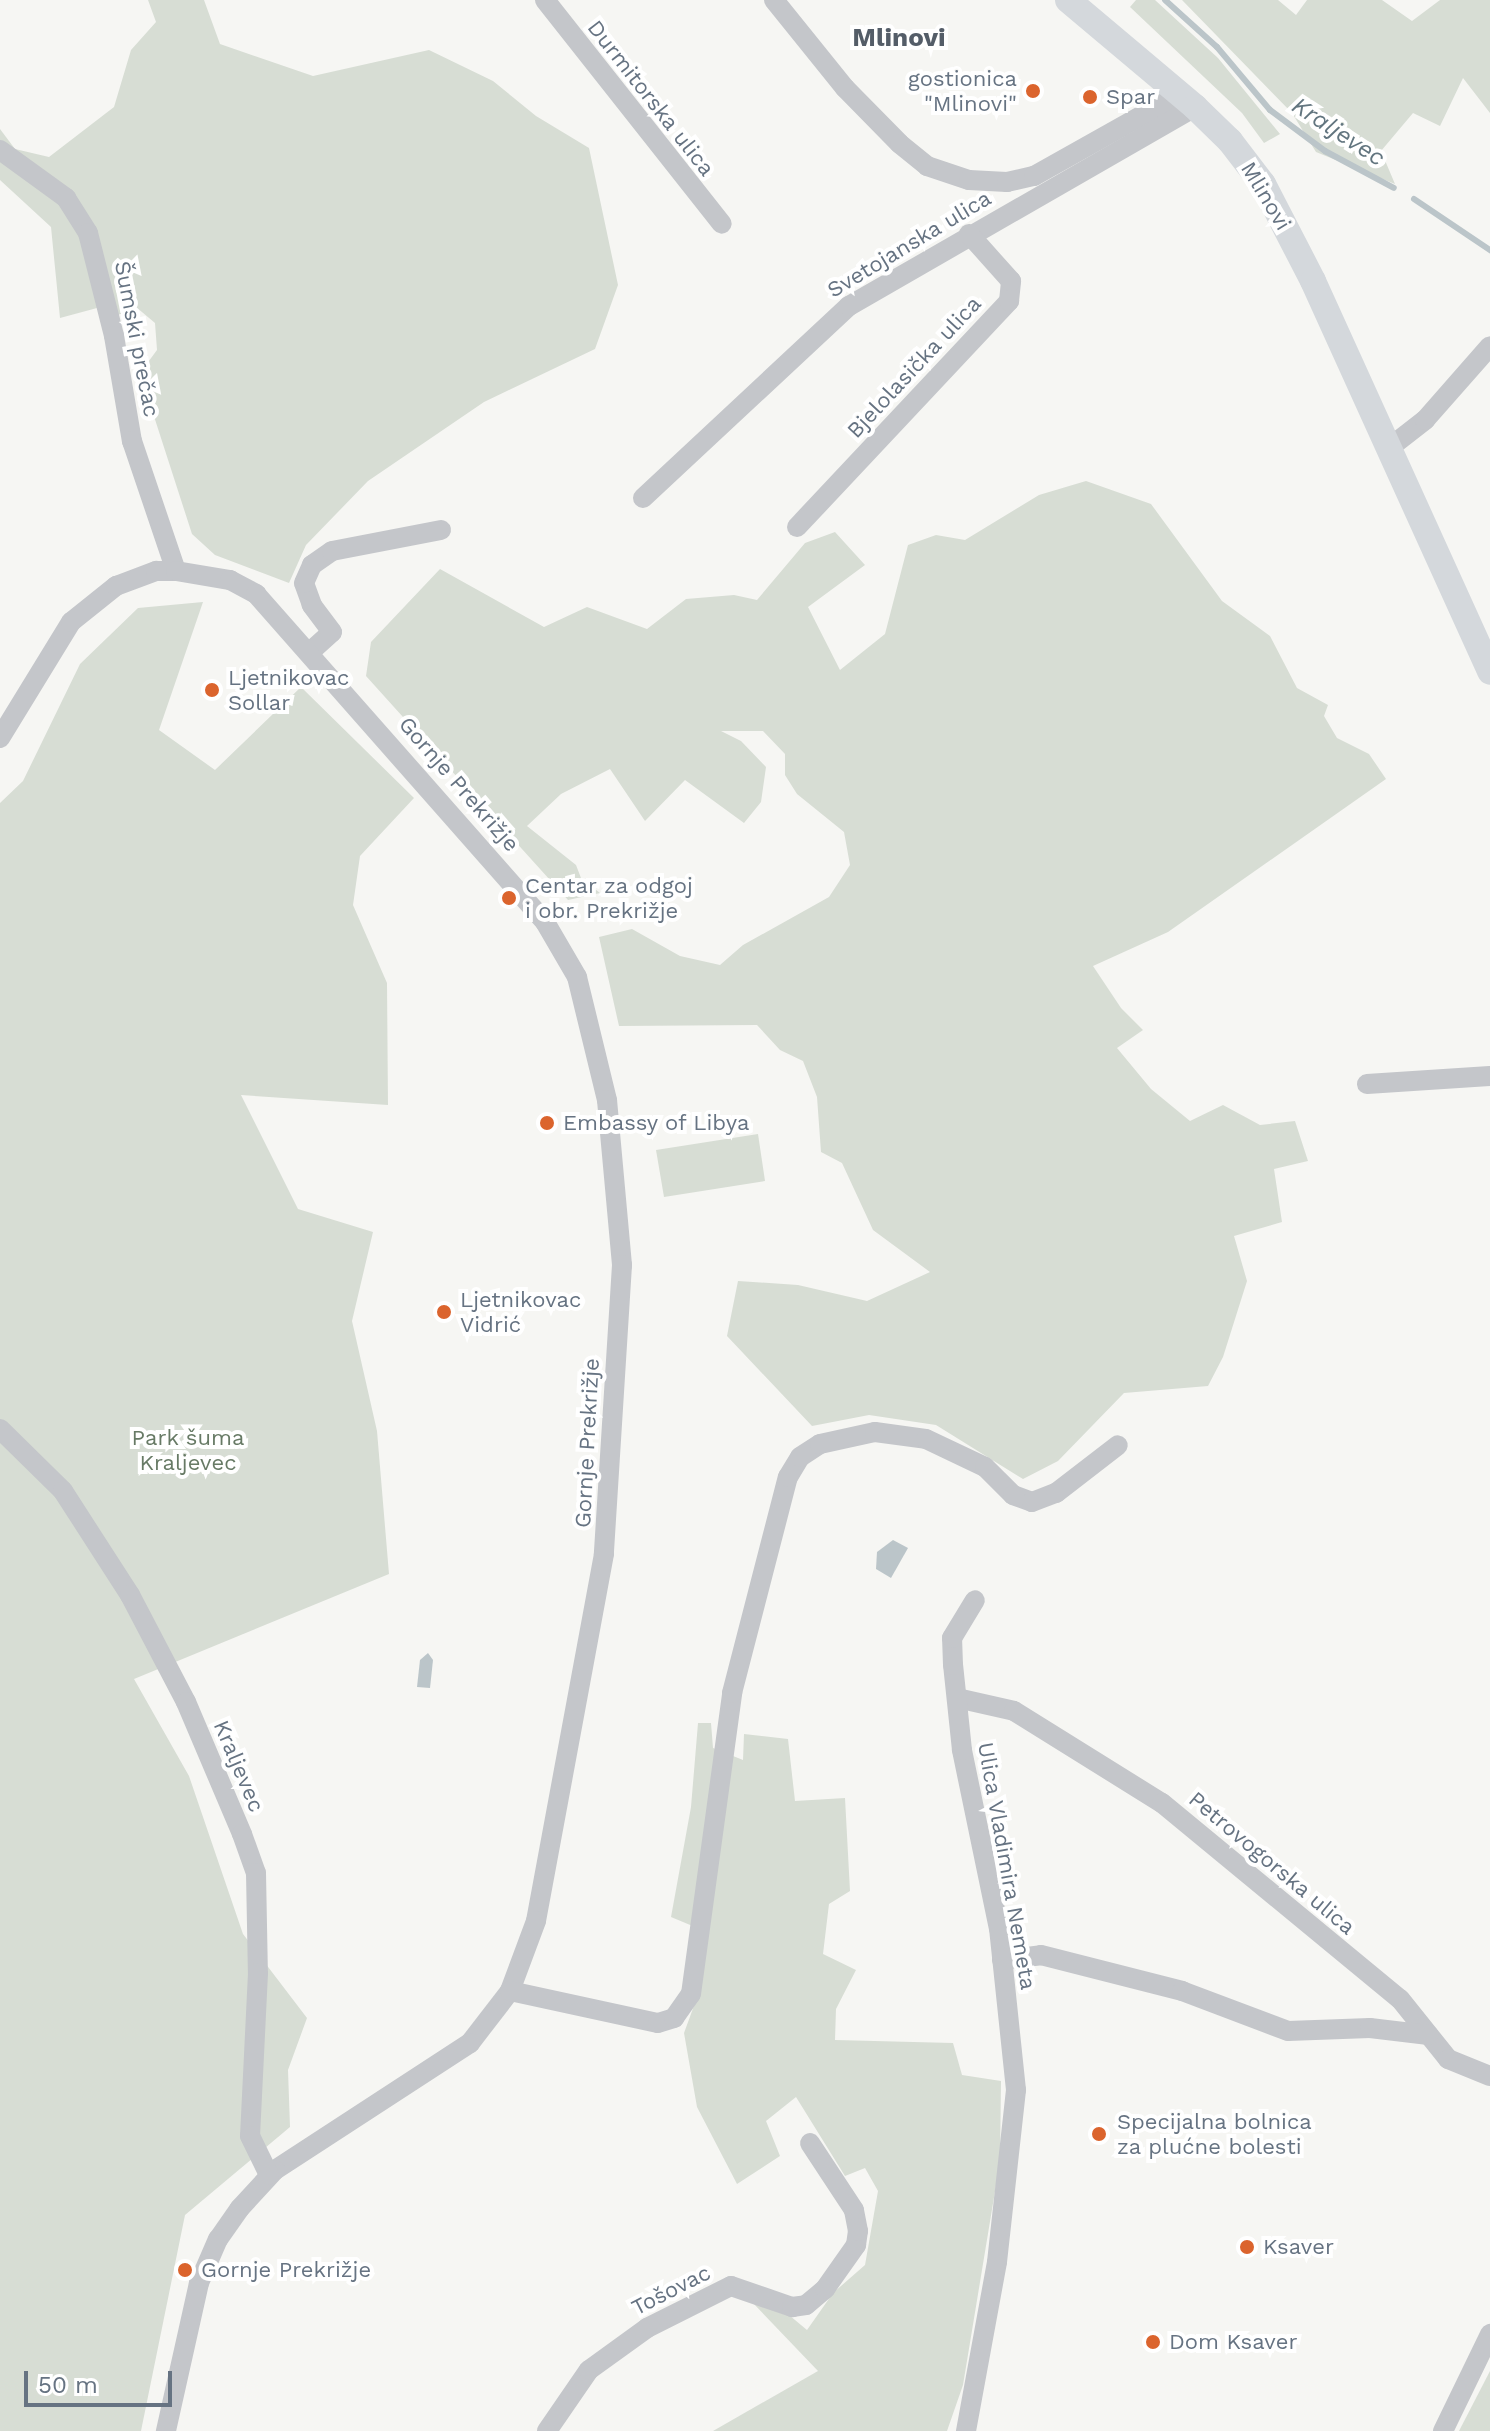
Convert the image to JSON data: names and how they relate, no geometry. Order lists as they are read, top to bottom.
{
  "streets": {
    "main road": ["Mlinovi"],
    "street": [
      "Durmitorska ulica",
      "Svetojanska ulica",
      "Šumski prečac",
      "Bjelolasička ulica",
      "Gornje Prekrižje",
      "Kraljevec",
      "Petrovogorska ulica",
      "Ulica Vladimira Nemeta",
      "Tošovac"
    ]
  },
  "crossings": [
    ["Mlinovi", "Svetojanska ulica"],
    ["Svetojanska ulica", "Bjelolasička ulica"],
    ["Šumski prečac", "Gornje Prekrižje"],
    ["Gornje Prekrižje", "Kraljevec"],
    ["Petrovogorska ulica", "Ulica Vladimira Nemeta"]
  ],
  "districts": ["Mlinovi"],
  "water": ["Kraljevec"],
  "parks": ["Park šuma Kraljevec"],
  "places": [
    "gostionica \"Mlinovi\"",
    "Spar",
    "Ljetnikovac Sollar",
    "Centar za odgoj i obr. Prekrižje",
    "Embassy of Libya",
    "Ljetnikovac Vidrić",
    "Specijalna bolnica za plućne bolesti",
    "Ksaver",
    "Gornje Prekrižje",
    "Dom Ksaver"
  ],
  "scale_bar": "50 m"
}
